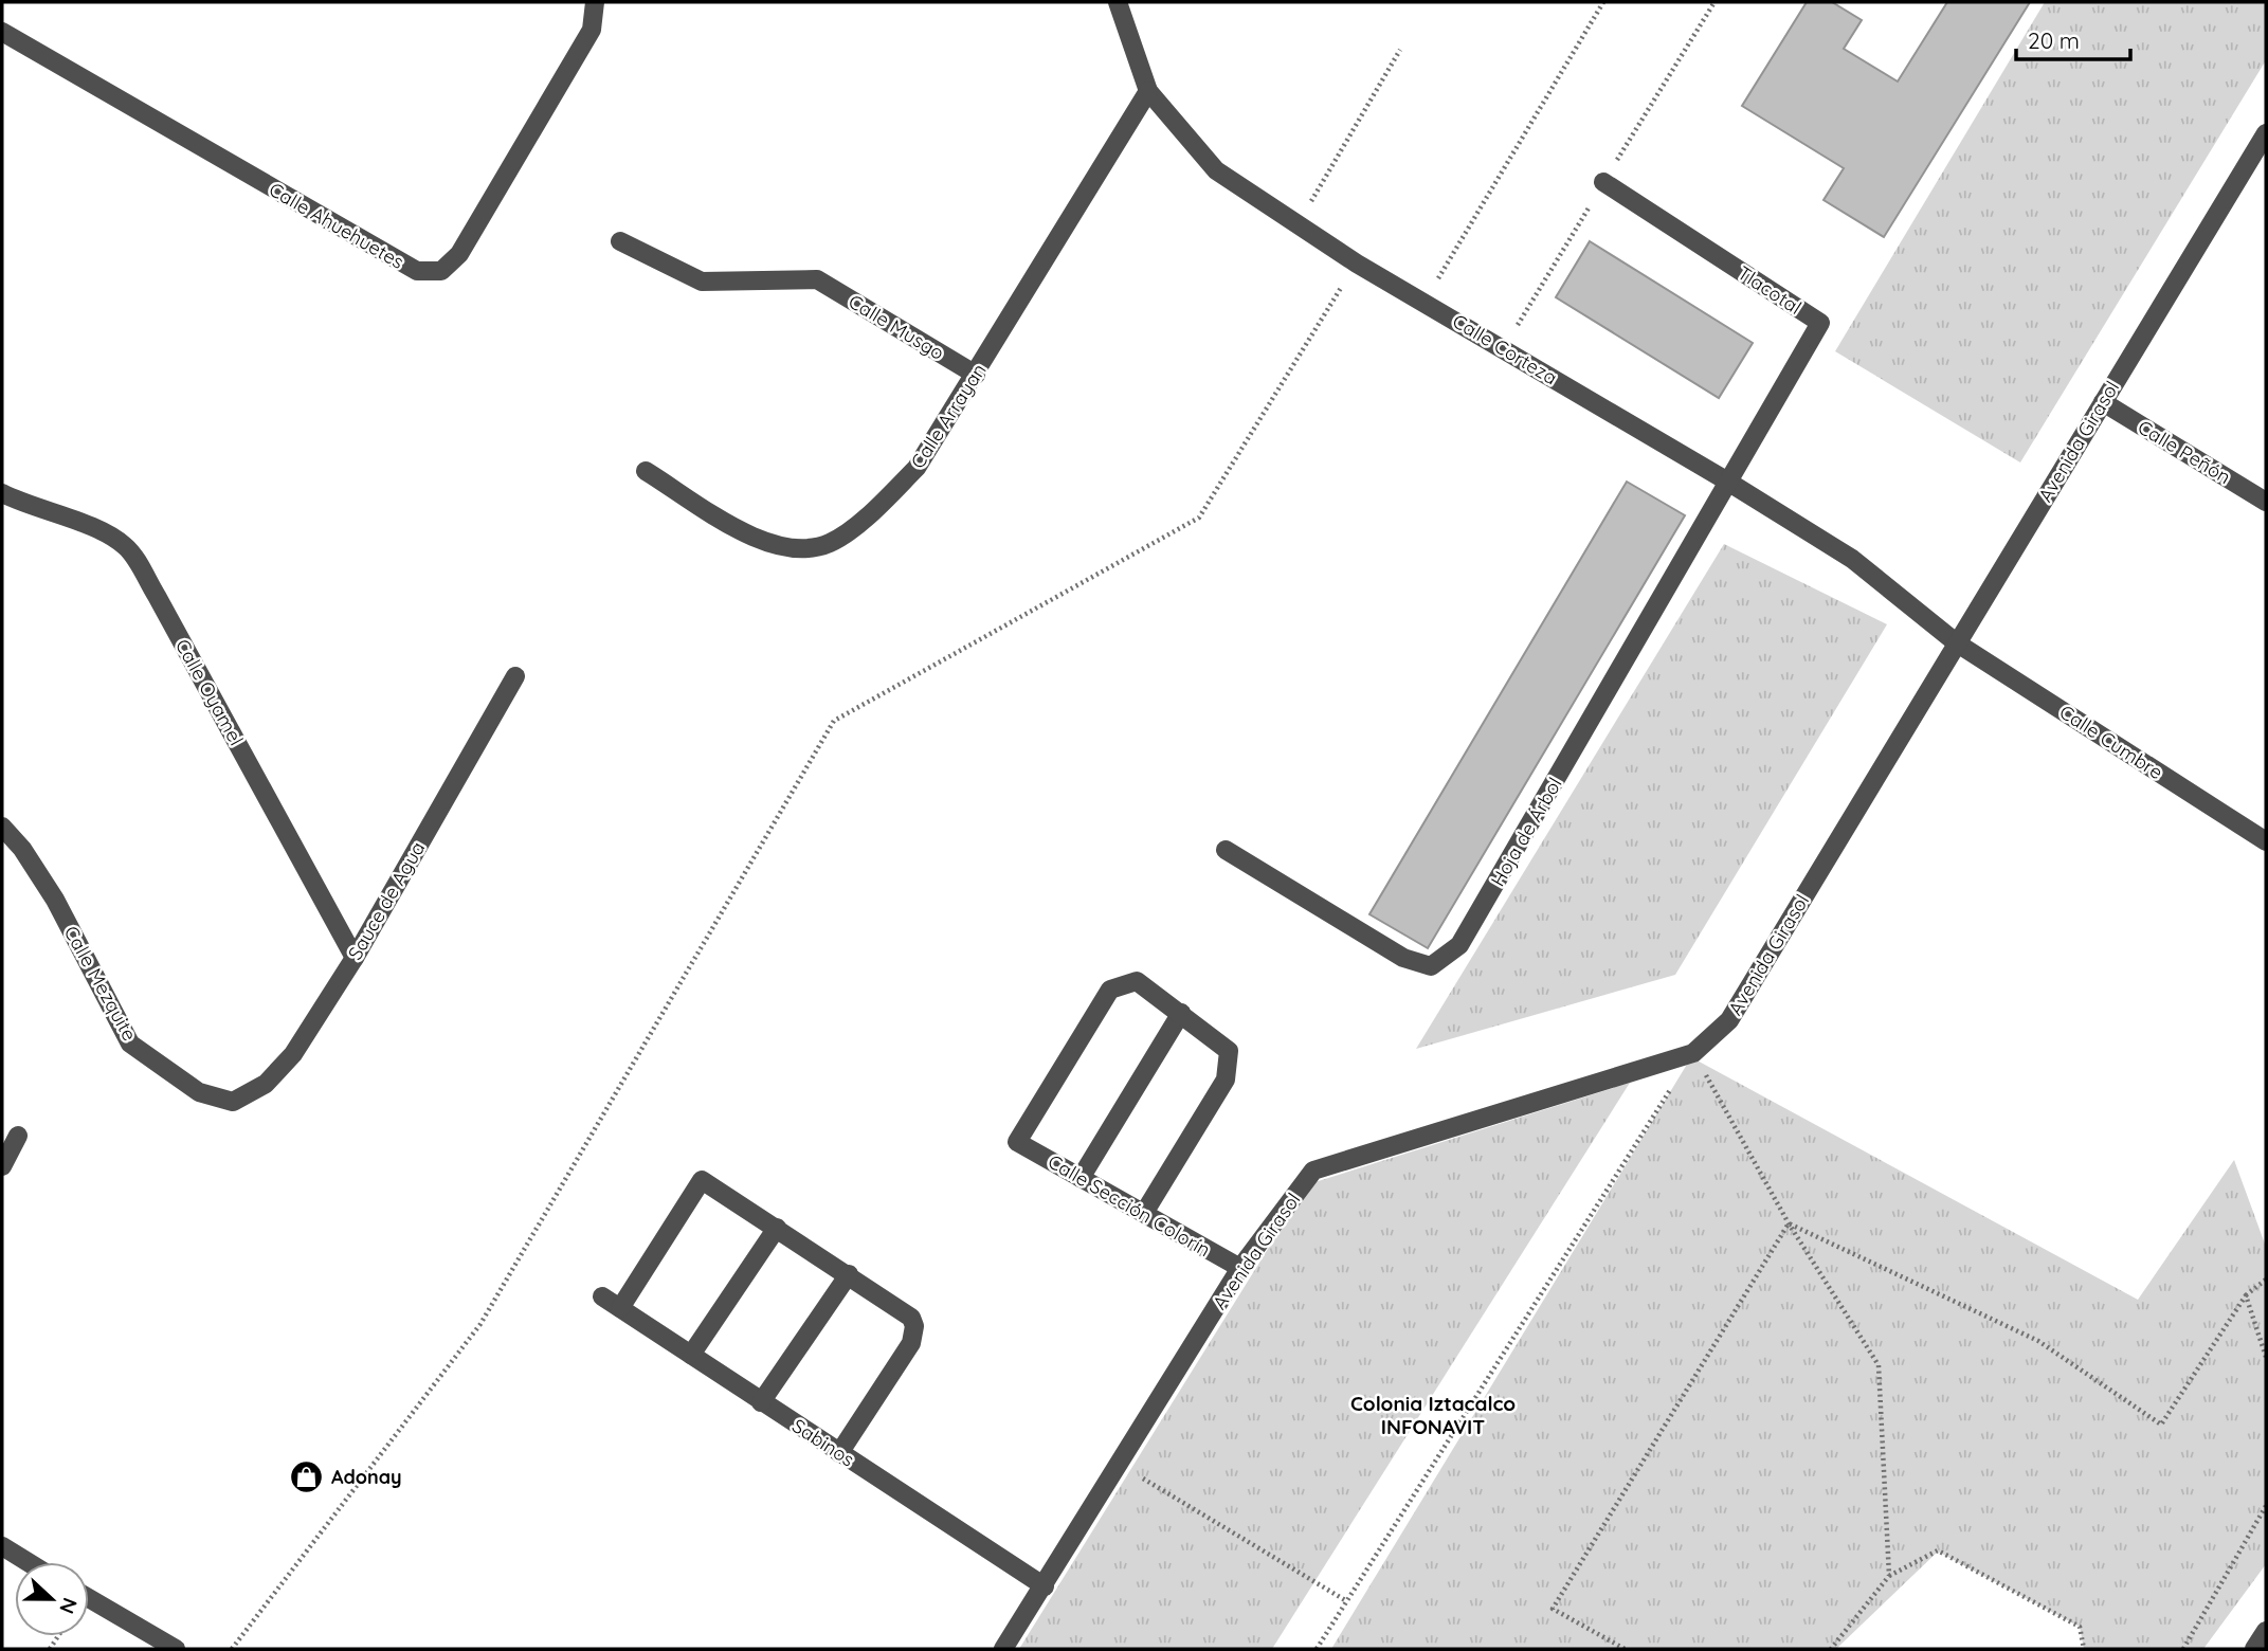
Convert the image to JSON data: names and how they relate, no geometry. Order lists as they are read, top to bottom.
{
  "streets": {
    "street": [
      "Calle Ahuehuetes",
      "Tlacotal",
      "Calle Musgo",
      "Calle Corteza",
      "Calle Arrayan",
      "Avenida Girasol",
      "Calle Peñón",
      "Calle Oyamel",
      "Calle Cumbre",
      "Hoja de Árbol",
      "Sauce de Agua",
      "Calle Mezquite",
      "Calle Sección Colorín",
      "Sabinos"
    ]
  },
  "crossings": [
    ["Tlacotal", "Calle Corteza"],
    ["Tlacotal", "Hoja de Árbol"],
    ["Calle Musgo", "Calle Arrayan"],
    ["Calle Corteza", "Calle Arrayan"],
    ["Calle Corteza", "Avenida Girasol"],
    ["Calle Corteza", "Calle Cumbre"],
    ["Calle Corteza", "Hoja de Árbol"],
    ["Avenida Girasol", "Calle Peñón"],
    ["Avenida Girasol", "Calle Cumbre"],
    ["Avenida Girasol", "Calle Sección Colorín"],
    ["Avenida Girasol", "Sabinos"],
    ["Calle Oyamel", "Sauce de Agua"],
    ["Sauce de Agua", "Calle Mezquite"]
  ],
  "districts": ["Colonia Iztacalco INFONAVIT"],
  "places": {
    "shop": ["Adonay"]
  },
  "scale_bar": "20 m",
  "north": "right"
}
